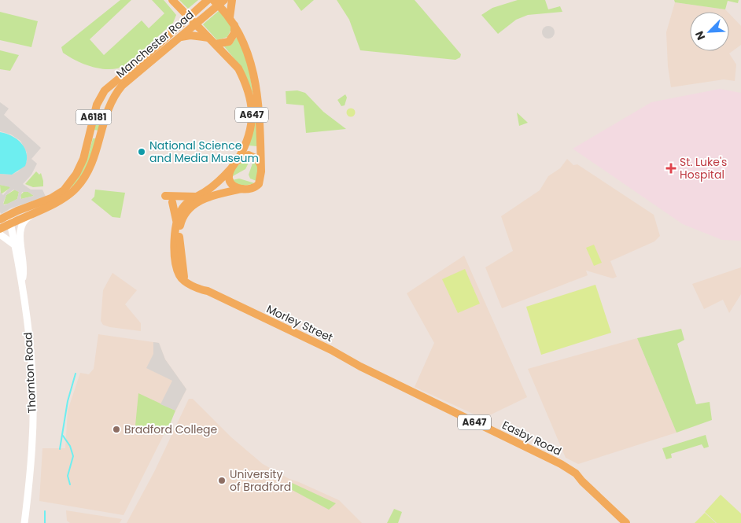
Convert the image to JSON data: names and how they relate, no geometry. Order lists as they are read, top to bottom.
{
  "streets": {
    "main road": [
      "Manchester Road",
      "A647",
      "A6181",
      "Morley Street",
      "Thornton Road",
      "Easby Road"
    ]
  },
  "crossings": [
    ["Manchester Road", "A647"],
    ["Manchester Road", "A6181"],
    ["A6181", "Thornton Road"],
    ["Morley Street", "Easby Road"]
  ],
  "places": {
    "other": ["National Science and Media Museum", "Bradford College", "University of Bradford"],
    "health": ["St. Luke's Hospital"]
  },
  "north": "bottom left"
}
